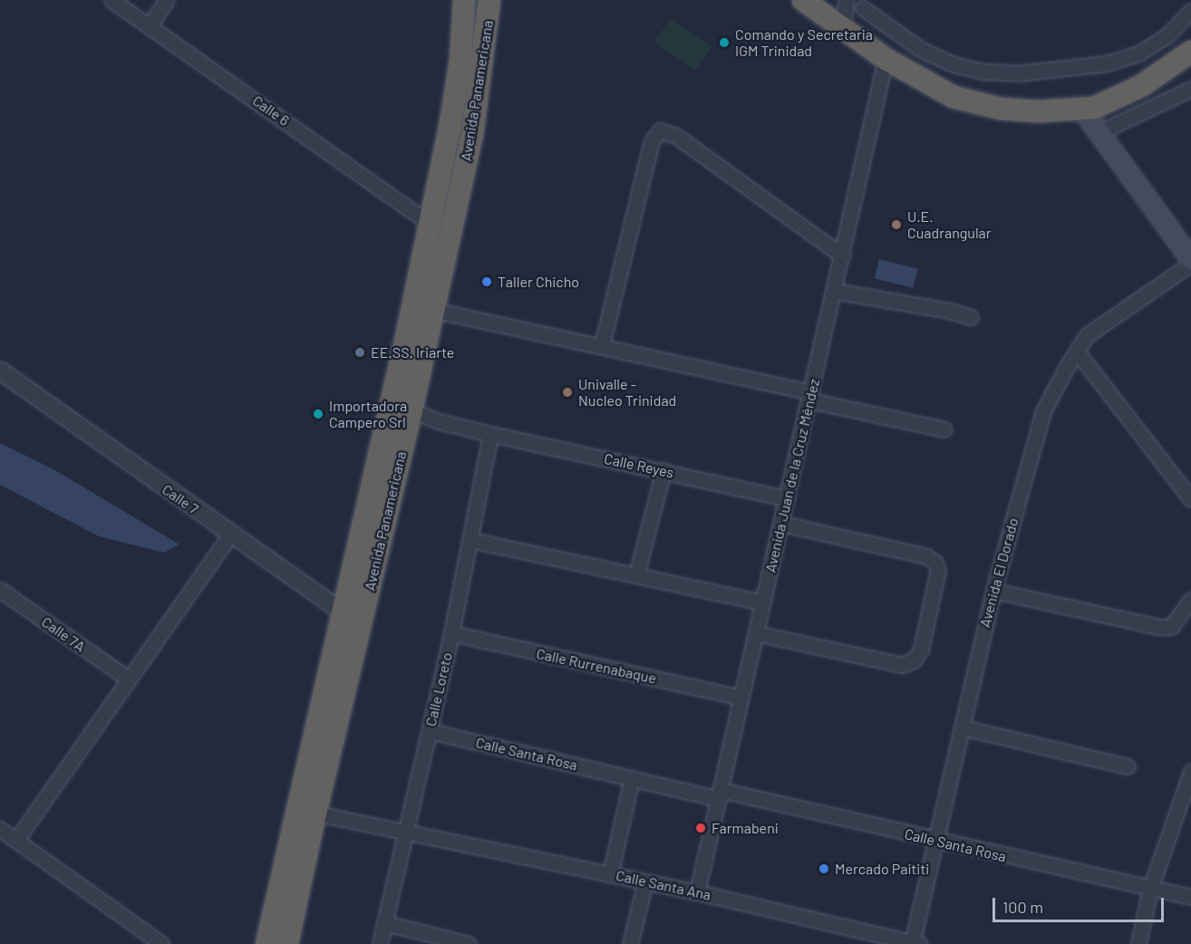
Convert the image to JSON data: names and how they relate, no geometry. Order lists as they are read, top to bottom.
{
  "streets": {
    "highway": ["Avenida Panamericana"],
    "street": [
      "Calle 6",
      "Calle Reyes",
      "Avenida Juan de la Cruz Méndez",
      "Calle 7",
      "Avenida El Dorado",
      "Calle 7A",
      "Calle Rurrenabaque",
      "Calle Loreto",
      "Calle Santa Rosa",
      "Calle Santa Ana"
    ]
  },
  "crossings": [
    ["Avenida Panamericana", "Calle 6"],
    ["Avenida Panamericana", "Calle Reyes"],
    ["Avenida Panamericana", "Calle 7"],
    ["Avenida Panamericana", "Calle Santa Ana"],
    ["Calle Reyes", "Avenida Juan de la Cruz Méndez"],
    ["Calle Reyes", "Calle Loreto"],
    ["Avenida Juan de la Cruz Méndez", "Calle Rurrenabaque"],
    ["Avenida Juan de la Cruz Méndez", "Calle Santa Rosa"],
    ["Avenida Juan de la Cruz Méndez", "Calle Santa Ana"],
    ["Avenida El Dorado", "Calle Santa Rosa"],
    ["Avenida El Dorado", "Calle Santa Ana"],
    ["Calle Rurrenabaque", "Calle Loreto"],
    ["Calle Loreto", "Calle Santa Rosa"],
    ["Calle Loreto", "Calle Santa Ana"]
  ],
  "places": [
    "Comando y Secretaria IGM Trinidad",
    "U.E. Cuadrangular",
    "Taller Chicho",
    "EE.SS. Iriarte",
    "Univalle - Nucleo Trinidad",
    "Importadora Campero Srl",
    "Farmabeni",
    "Mercado Paititi"
  ],
  "scale_bar": "100 m"
}
